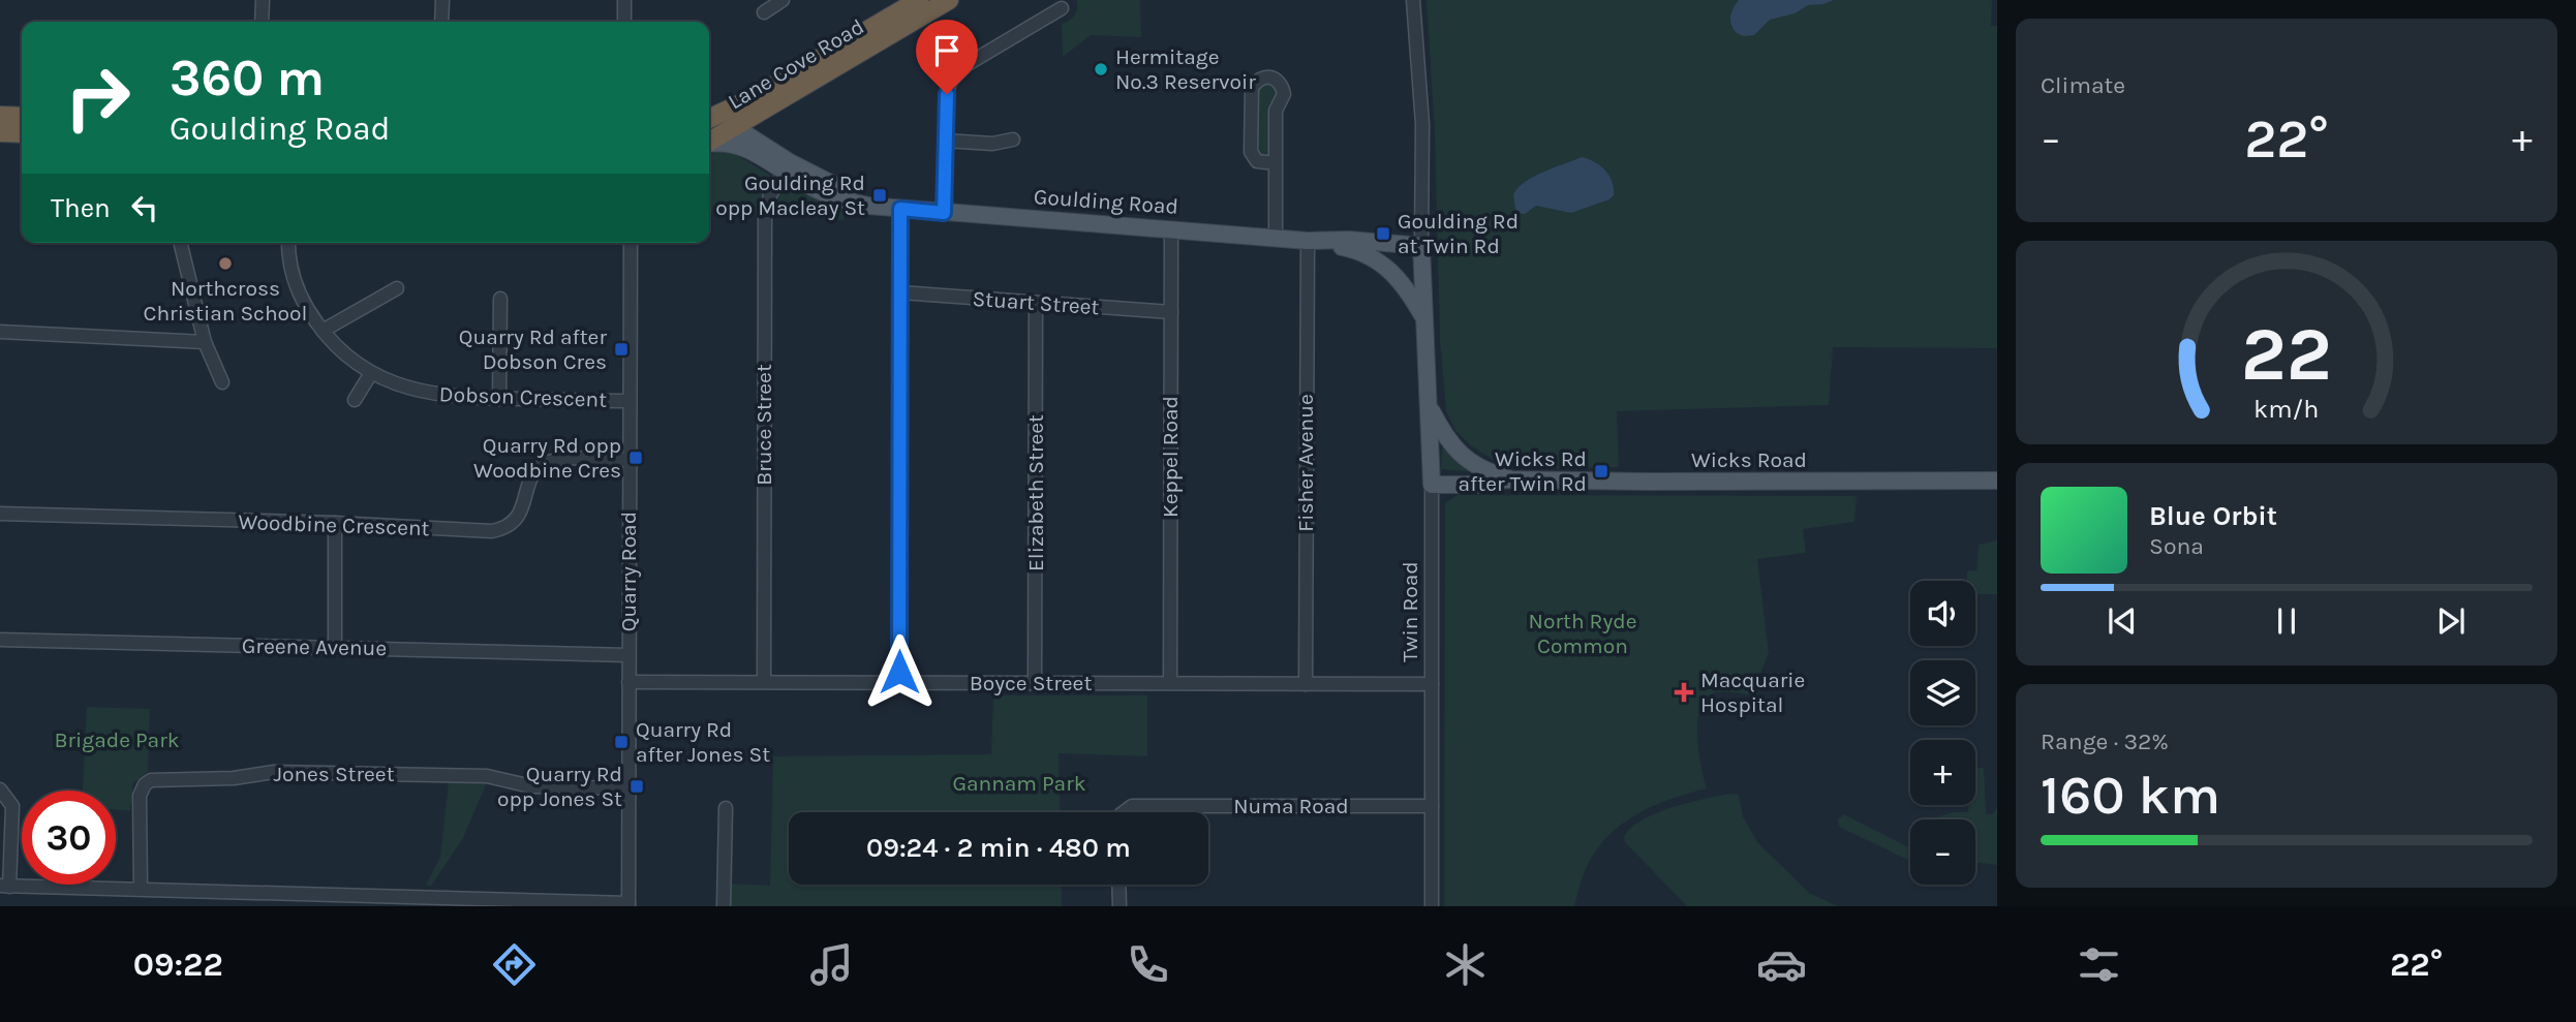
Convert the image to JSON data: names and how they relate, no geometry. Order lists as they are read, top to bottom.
{
  "streets": {
    "highway": ["Lane Cove Road"],
    "main road": ["Goulding Road", "Wicks Road", "Twin Road"],
    "street": [
      "Stuart Street",
      "Dobson Crescent",
      "Bruce Street",
      "Keppel Road",
      "Fisher Avenue",
      "Elizabeth Street",
      "Woodbine Crescent",
      "Quarry Road",
      "Greene Avenue",
      "Boyce Street",
      "Jones Street",
      "Numa Road"
    ]
  },
  "crossings": [
    ["Lane Cove Road", "Goulding Road"],
    ["Goulding Road", "Bruce Street"],
    ["Goulding Road", "Keppel Road"],
    ["Goulding Road", "Fisher Avenue"],
    ["Goulding Road", "Twin Road"],
    ["Stuart Street", "Keppel Road"],
    ["Stuart Street", "Elizabeth Street"],
    ["Dobson Crescent", "Quarry Road"],
    ["Bruce Street", "Boyce Street"],
    ["Keppel Road", "Boyce Street"],
    ["Wicks Road", "Twin Road"],
    ["Fisher Avenue", "Boyce Street"],
    ["Elizabeth Street", "Boyce Street"],
    ["Woodbine Crescent", "Quarry Road"],
    ["Quarry Road", "Greene Avenue"],
    ["Quarry Road", "Boyce Street"],
    ["Quarry Road", "Jones Street"],
    ["Twin Road", "Boyce Street"],
    ["Twin Road", "Numa Road"]
  ],
  "parks": ["North Ryde Common", "Brigade Park", "Gannam Park"],
  "places": {
    "other": ["Hermitage No.3 Reservoir", "Northcross Christian School"],
    "transit": [
      "Goulding Rd opp Macleay St",
      "Goulding Rd at Twin Rd",
      "Quarry Rd after Dobson Cres",
      "Quarry Rd opp Woodbine Cres",
      "Wicks Rd after Twin Rd",
      "Quarry Rd after Jones St",
      "Quarry Rd opp Jones St"
    ],
    "health": ["Macquarie Hospital"]
  },
  "page": {
    "tile": [
      "Climate",
      ["Range · 32%", "160 km"]
    ],
    "turn": ["360 m", "Goulding Road"],
    "heat": ["−", "22°", "+"],
    "then": "Then",
    "song": ["Blue Orbit", "Sona"],
    "map_buttons": ["+", "−"],
    "limit": "30",
    "trip": "09:24 · 2 min · 480 m",
    "tabs": ["09:22", "22°"],
    "gauge": ["22", "km/h"]
  }
}
